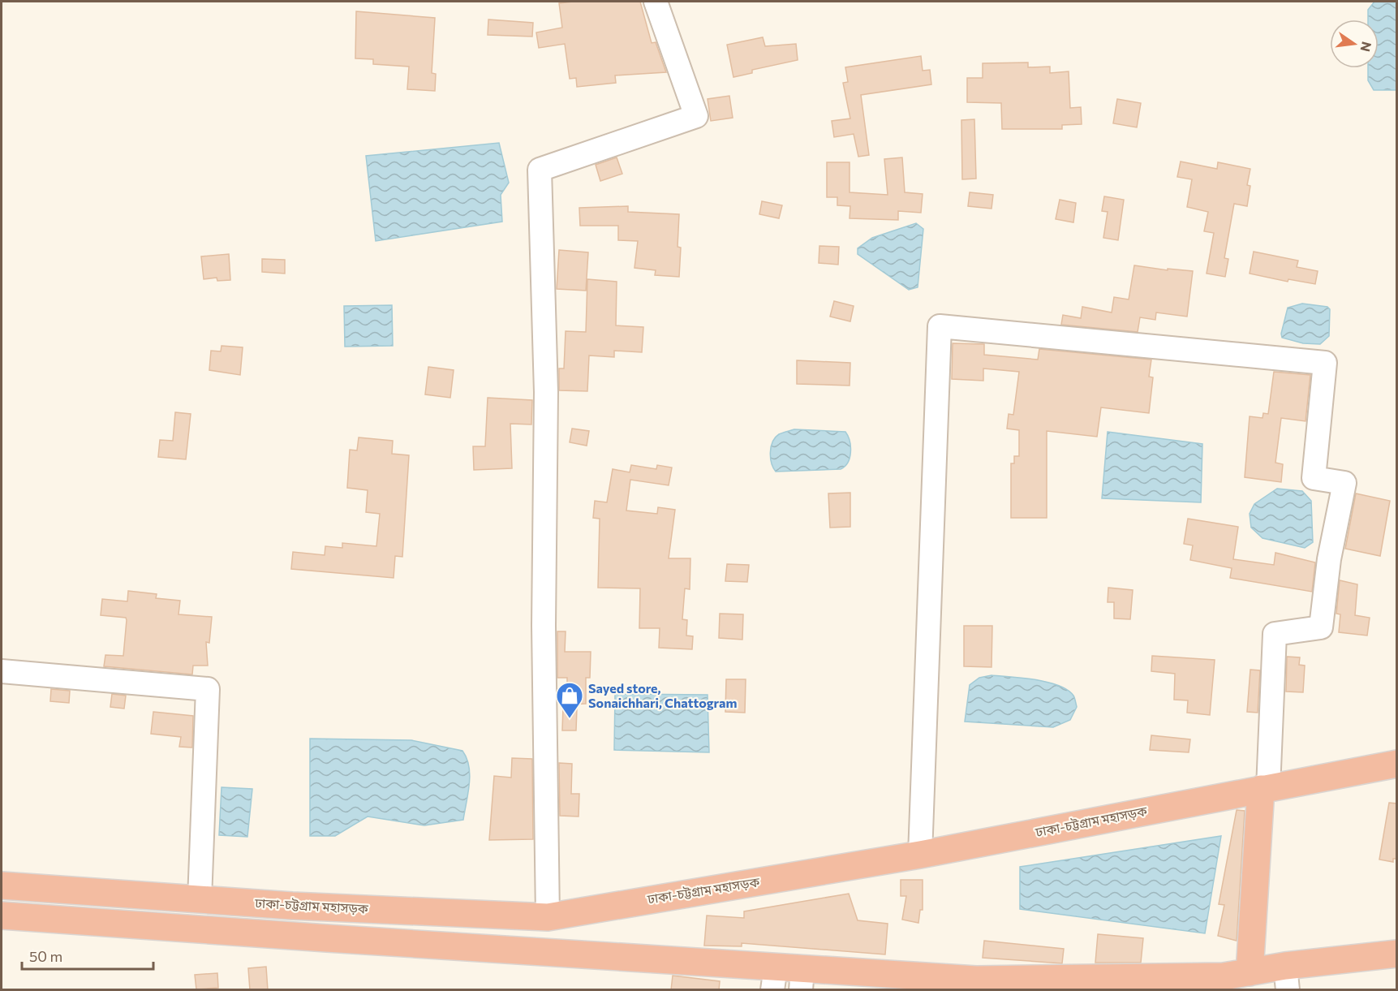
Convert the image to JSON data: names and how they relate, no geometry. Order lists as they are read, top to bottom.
{
  "streets": {
    "highway": ["ঢাকা-চট্টগ্রাম মহাসড়ক"]
  },
  "places": {
    "shop": ["Sayed store, Sonaichhari, Chattogram"]
  },
  "scale_bar": "50 m",
  "north": "right"
}
